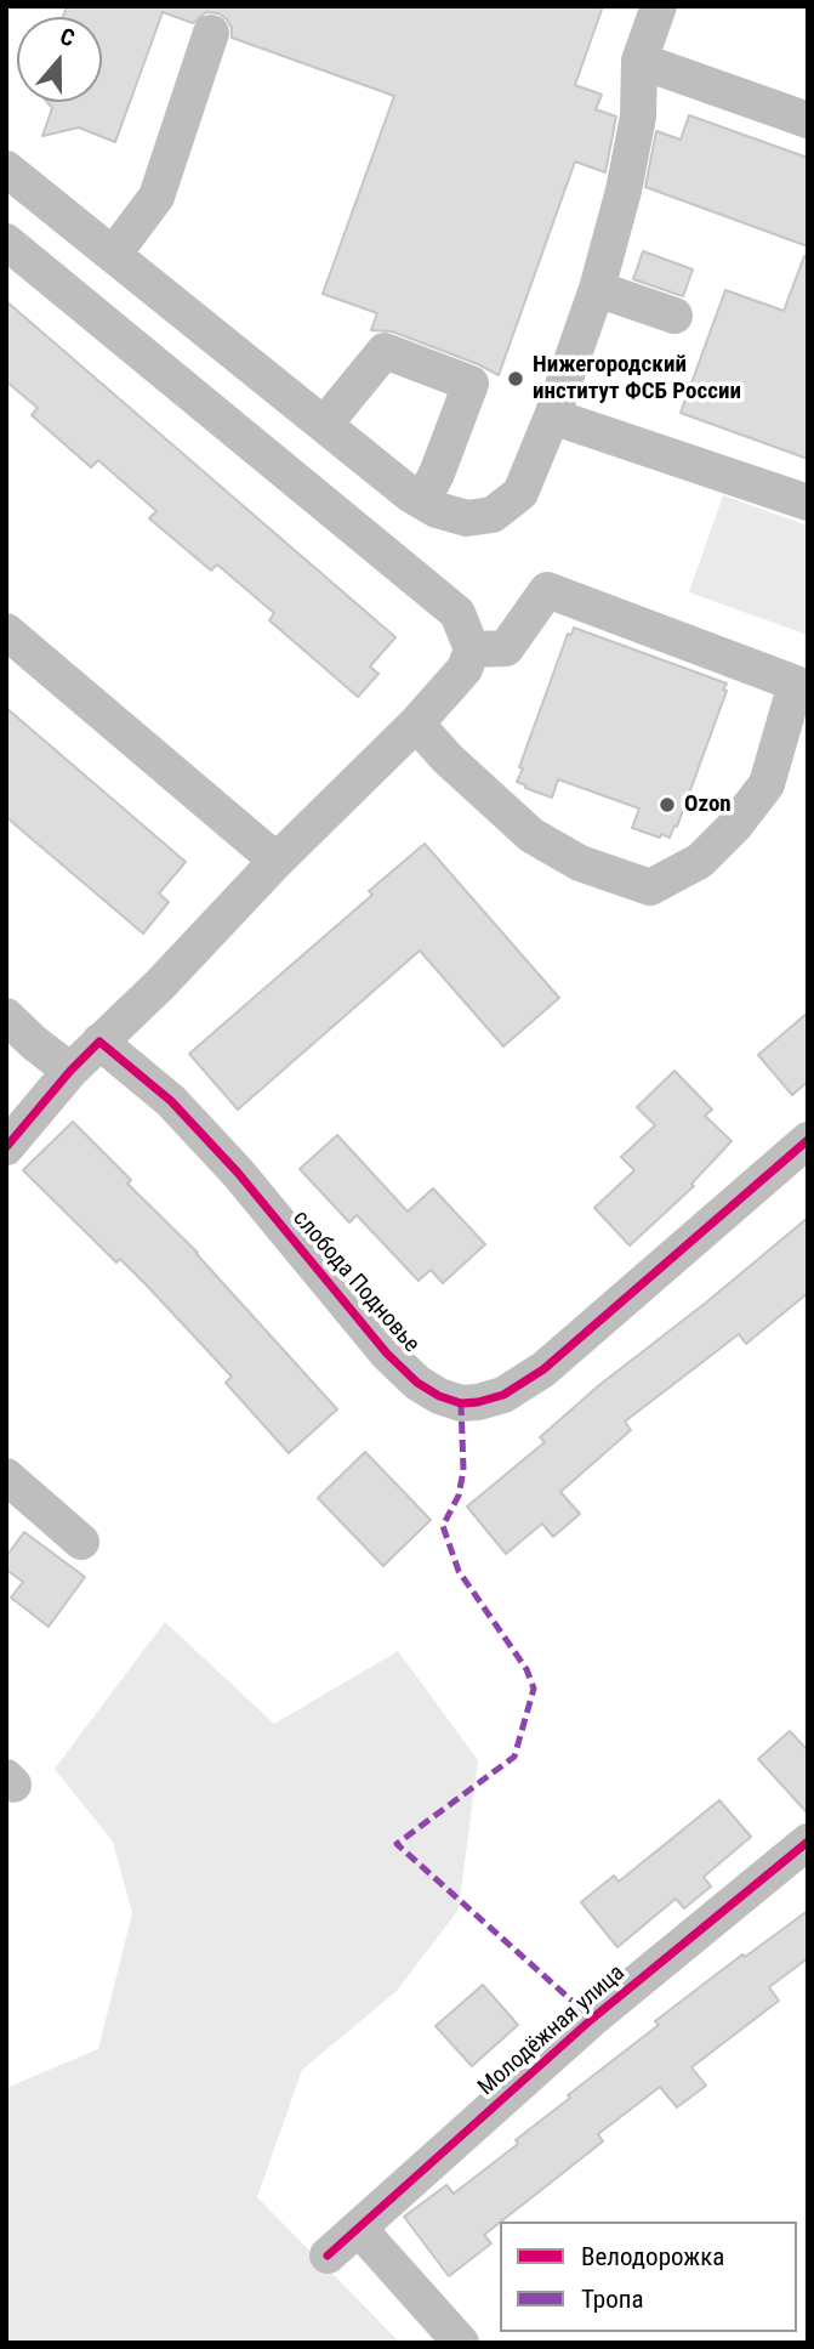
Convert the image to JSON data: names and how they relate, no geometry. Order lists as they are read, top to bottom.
{
  "streets": {
    "street": ["слобода Подновье", "Молодёжная улица"]
  },
  "places": ["Нижегородский институт ФСБ России", "Ozon"],
  "legend": ["Велодорожка", "Тропа"],
  "north": "top"
}
